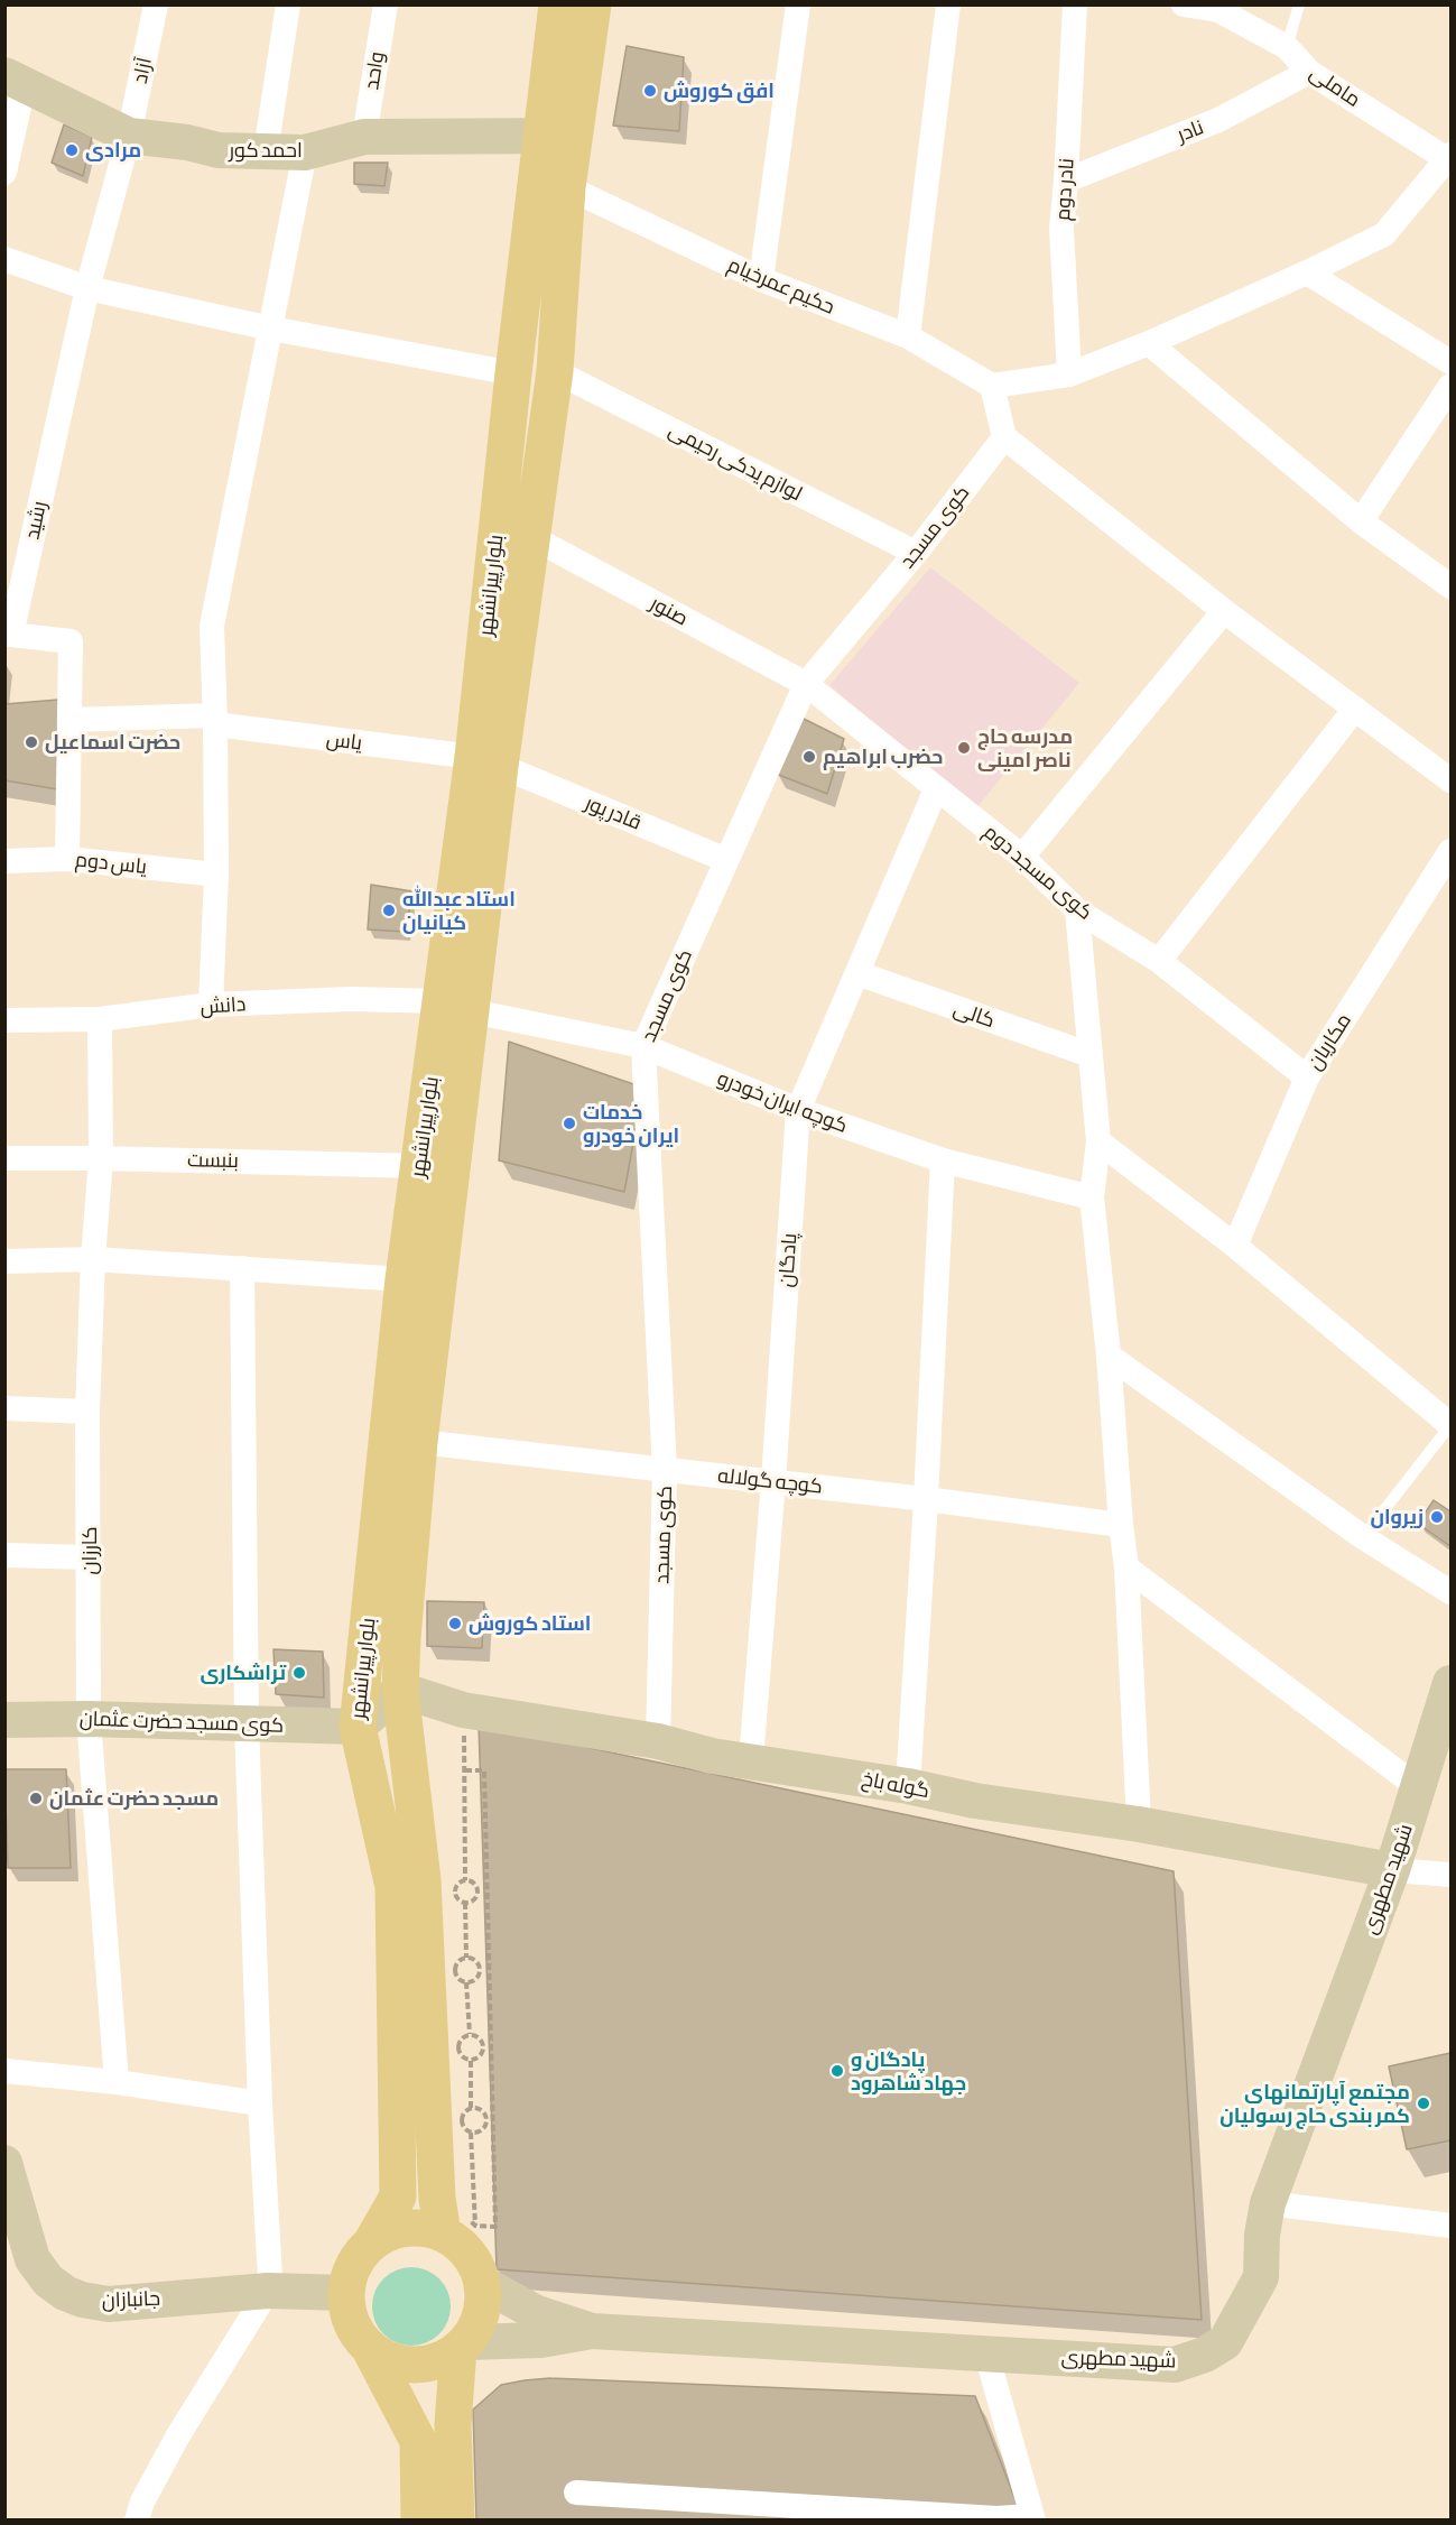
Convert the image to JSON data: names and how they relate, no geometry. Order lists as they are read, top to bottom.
{
  "streets": {
    "main road": ["بلوار پیرانشهر"],
    "street": [
      "آزاد",
      "واحد",
      "ماملی",
      "نادر",
      "احمد کور",
      "نادر دوم",
      "حکیم عمرخیام",
      "لوازم یدکی رحیمی",
      "رشید",
      "کوی مسجد",
      "صنور",
      "یاس",
      "قادر پور",
      "یاس دوم",
      "کوی مسجد دوم",
      "دانش",
      "کالی",
      "مکاریان",
      "کوچه ایران خودرو",
      "بنبست",
      "پادگان",
      "کوچه گولاله",
      "کارزان",
      "کوی مسجد حضرت عثمان",
      "گوله باخ",
      "شهید مطهری",
      "جانبازان"
    ]
  },
  "crossings": [
    ["آزاد", "احمد کور"],
    ["آزاد", "رشید"],
    ["واحد", "احمد کور"],
    ["ماملی", "نادر"],
    ["نادر", "نادر دوم"],
    ["احمد کور", "رشید"],
    ["احمد کور", "بلوار پیرانشهر"],
    ["حکیم عمرخیام", "بلوار پیرانشهر"],
    ["لوازم یدکی رحیمی", "کوی مسجد"],
    ["لوازم یدکی رحیمی", "بلوار پیرانشهر"],
    ["رشید", "یاس"],
    ["رشید", "یاس دوم"],
    ["کوی مسجد", "صنور"],
    ["کوی مسجد", "قادر پور"],
    ["کوی مسجد", "کوی مسجد دوم"],
    ["کوی مسجد", "کوچه ایران خودرو"],
    ["کوی مسجد", "کوچه گولاله"],
    ["کوی مسجد", "گوله باخ"],
    ["بلوار پیرانشهر", "صنور"],
    ["بلوار پیرانشهر", "یاس"],
    ["بلوار پیرانشهر", "قادر پور"],
    ["بلوار پیرانشهر", "دانش"],
    ["بلوار پیرانشهر", "کوچه ایران خودرو"],
    ["بلوار پیرانشهر", "بنبست"],
    ["بلوار پیرانشهر", "کوچه گولاله"],
    ["بلوار پیرانشهر", "کوی مسجد حضرت عثمان"],
    ["بلوار پیرانشهر", "گوله باخ"],
    ["بلوار پیرانشهر", "جانبازان"],
    ["صنور", "کوی مسجد دوم"],
    ["یاس", "قادر پور"],
    ["کوی مسجد دوم", "مکاریان"],
    ["کوی مسجد دوم", "پادگان"],
    ["دانش", "کوچه ایران خودرو"],
    ["دانش", "کارزان"],
    ["کالی", "پادگان"],
    ["کوچه ایران خودرو", "پادگان"],
    ["بنبست", "کارزان"],
    ["پادگان", "کوچه گولاله"],
    ["پادگان", "گوله باخ"],
    ["کارزان", "کوی مسجد حضرت عثمان"],
    ["گوله باخ", "شهید مطهری"]
  ],
  "places": [
    "افق کوروش",
    "مرادی",
    "حضرت اسماعیل",
    "مدرسه حاج ناصر امینی",
    "حضرب ابراهیم",
    "استاد عبدالله کیانیان",
    "خدمات ایران خودرو",
    "زیروان",
    "استاد کوروش",
    "تراشکاری",
    "مسجد حضرت عثمان",
    "پادگان و جهاد شاهرود",
    "مجتمع آپارتمانهای کمر بندی حاج رسولیان"
  ]
}
